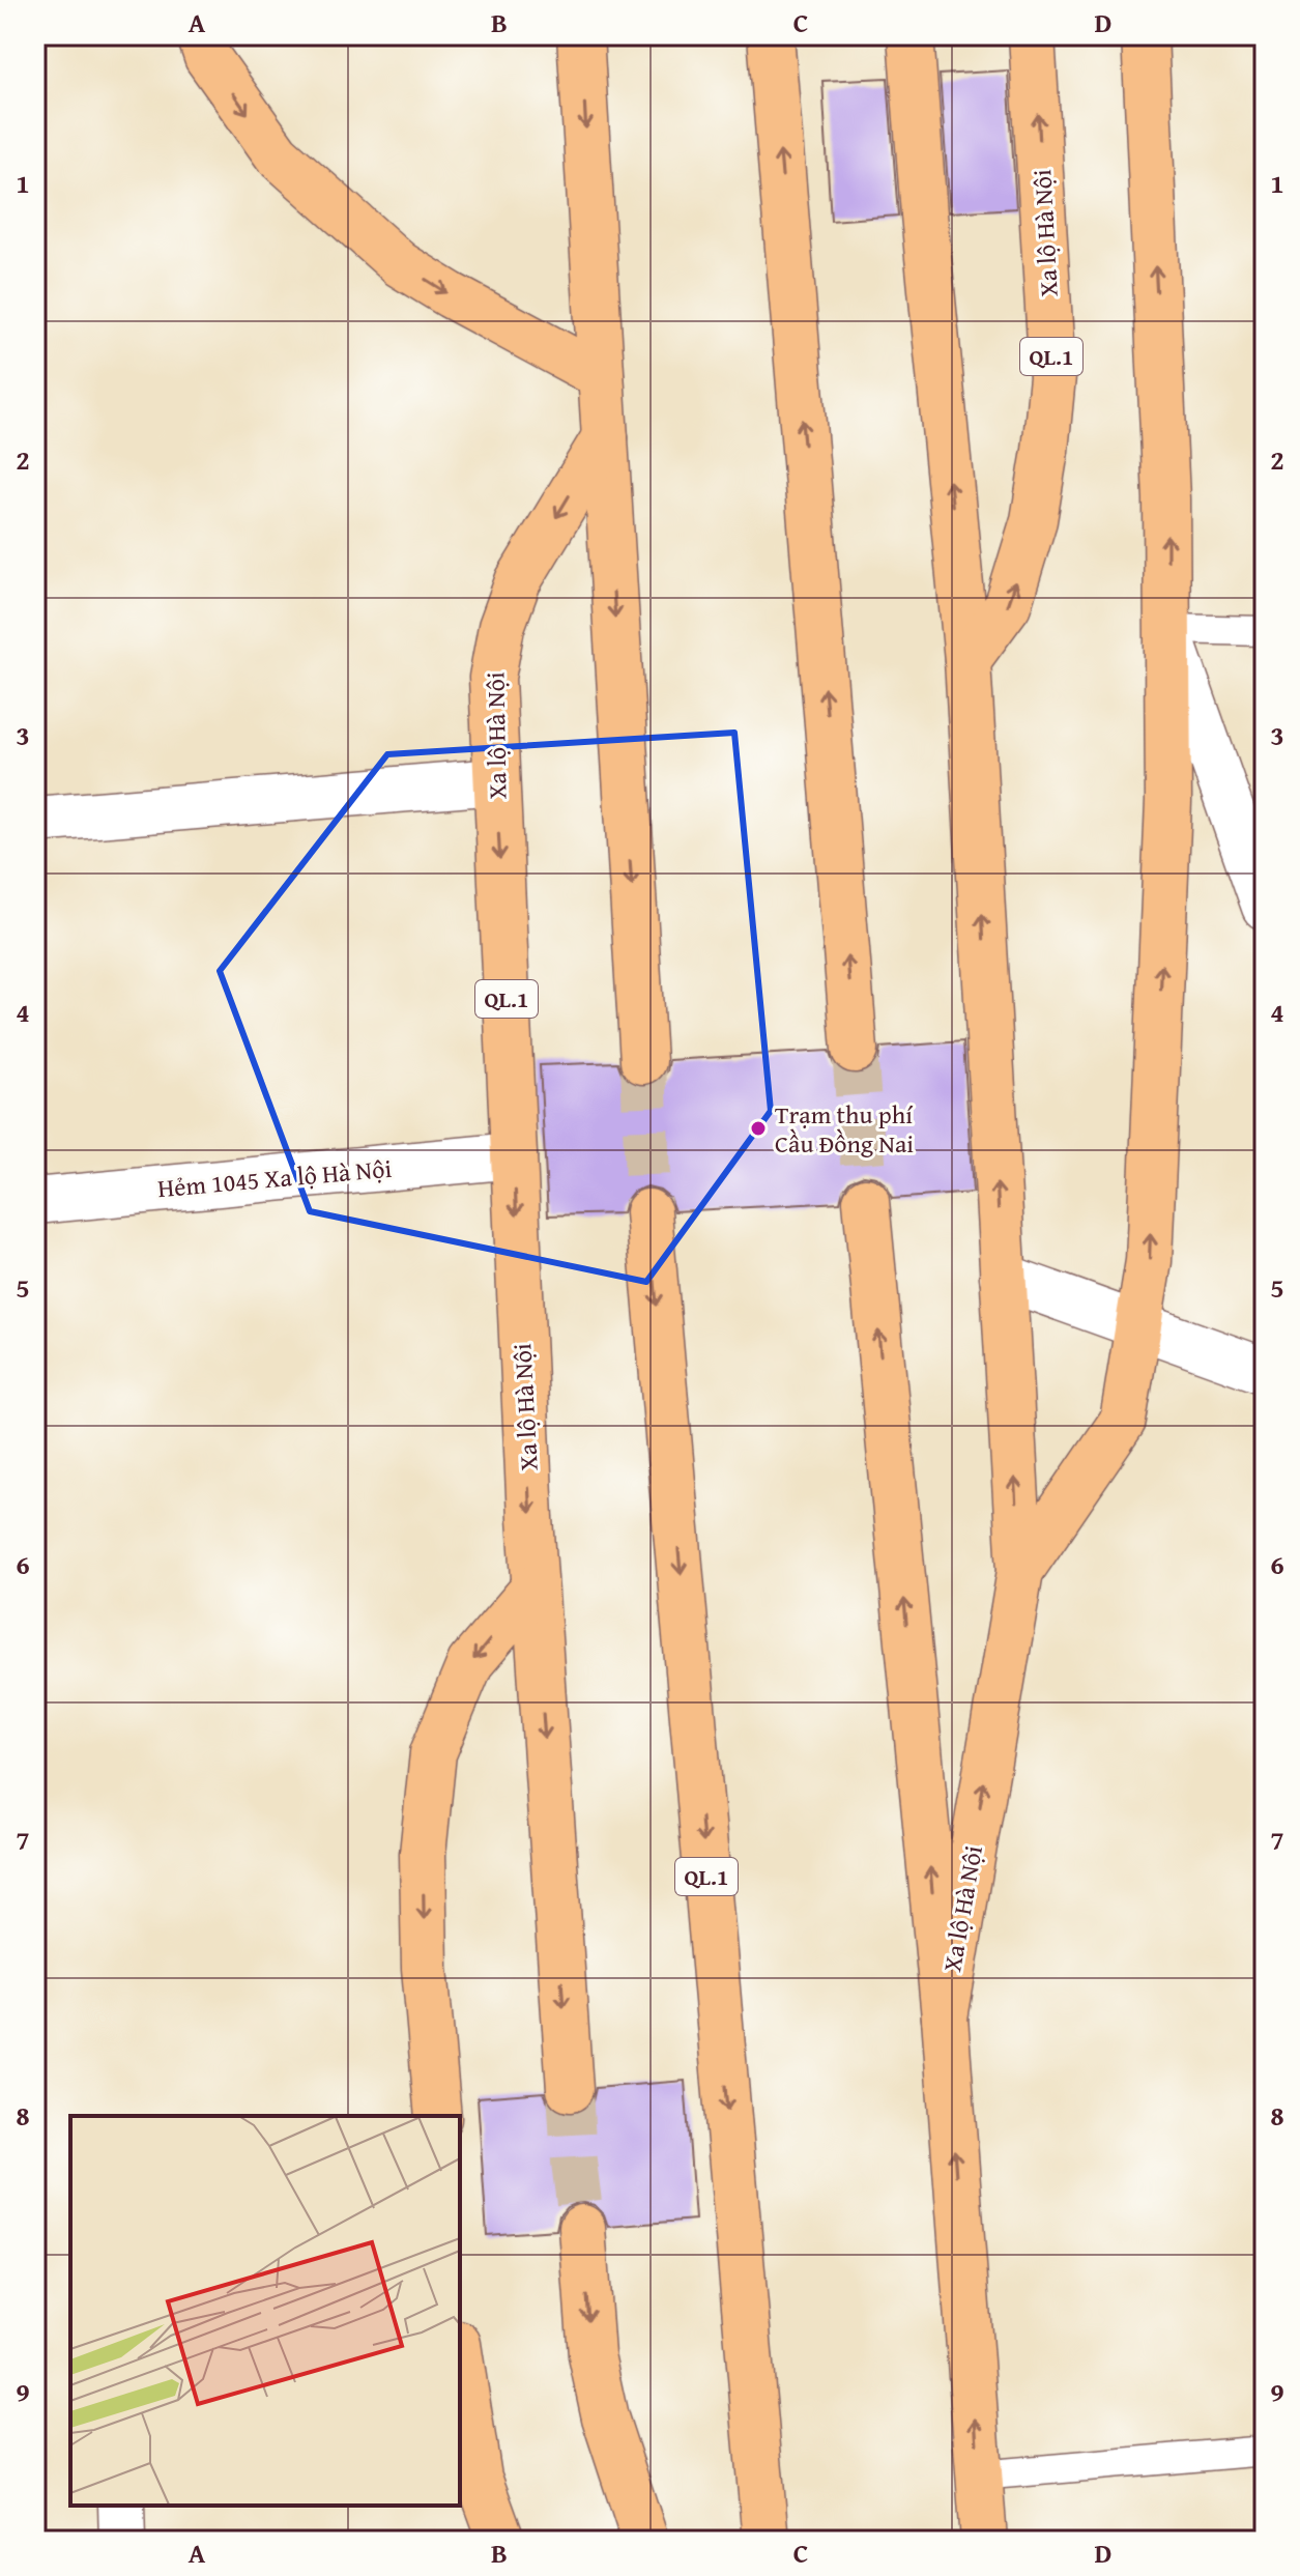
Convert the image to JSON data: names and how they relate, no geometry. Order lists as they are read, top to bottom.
{
  "streets": {
    "highway": ["Xa lộ Hà Nội", "QL.1"],
    "street": ["Hẻm 1045 Xa lộ Hà Nội"]
  },
  "crossings": [
    ["Xa lộ Hà Nội", "Hẻm 1045 Xa lộ Hà Nội"]
  ],
  "places": ["Trạm thu phí Cầu Đồng Nai"],
  "grid": {
    "columns": [
      "A",
      "B",
      "C",
      "D"
    ],
    "rows": [
      "1",
      "2",
      "3",
      "4",
      "5",
      "6",
      "7",
      "8",
      "9"
    ]
  }
}
